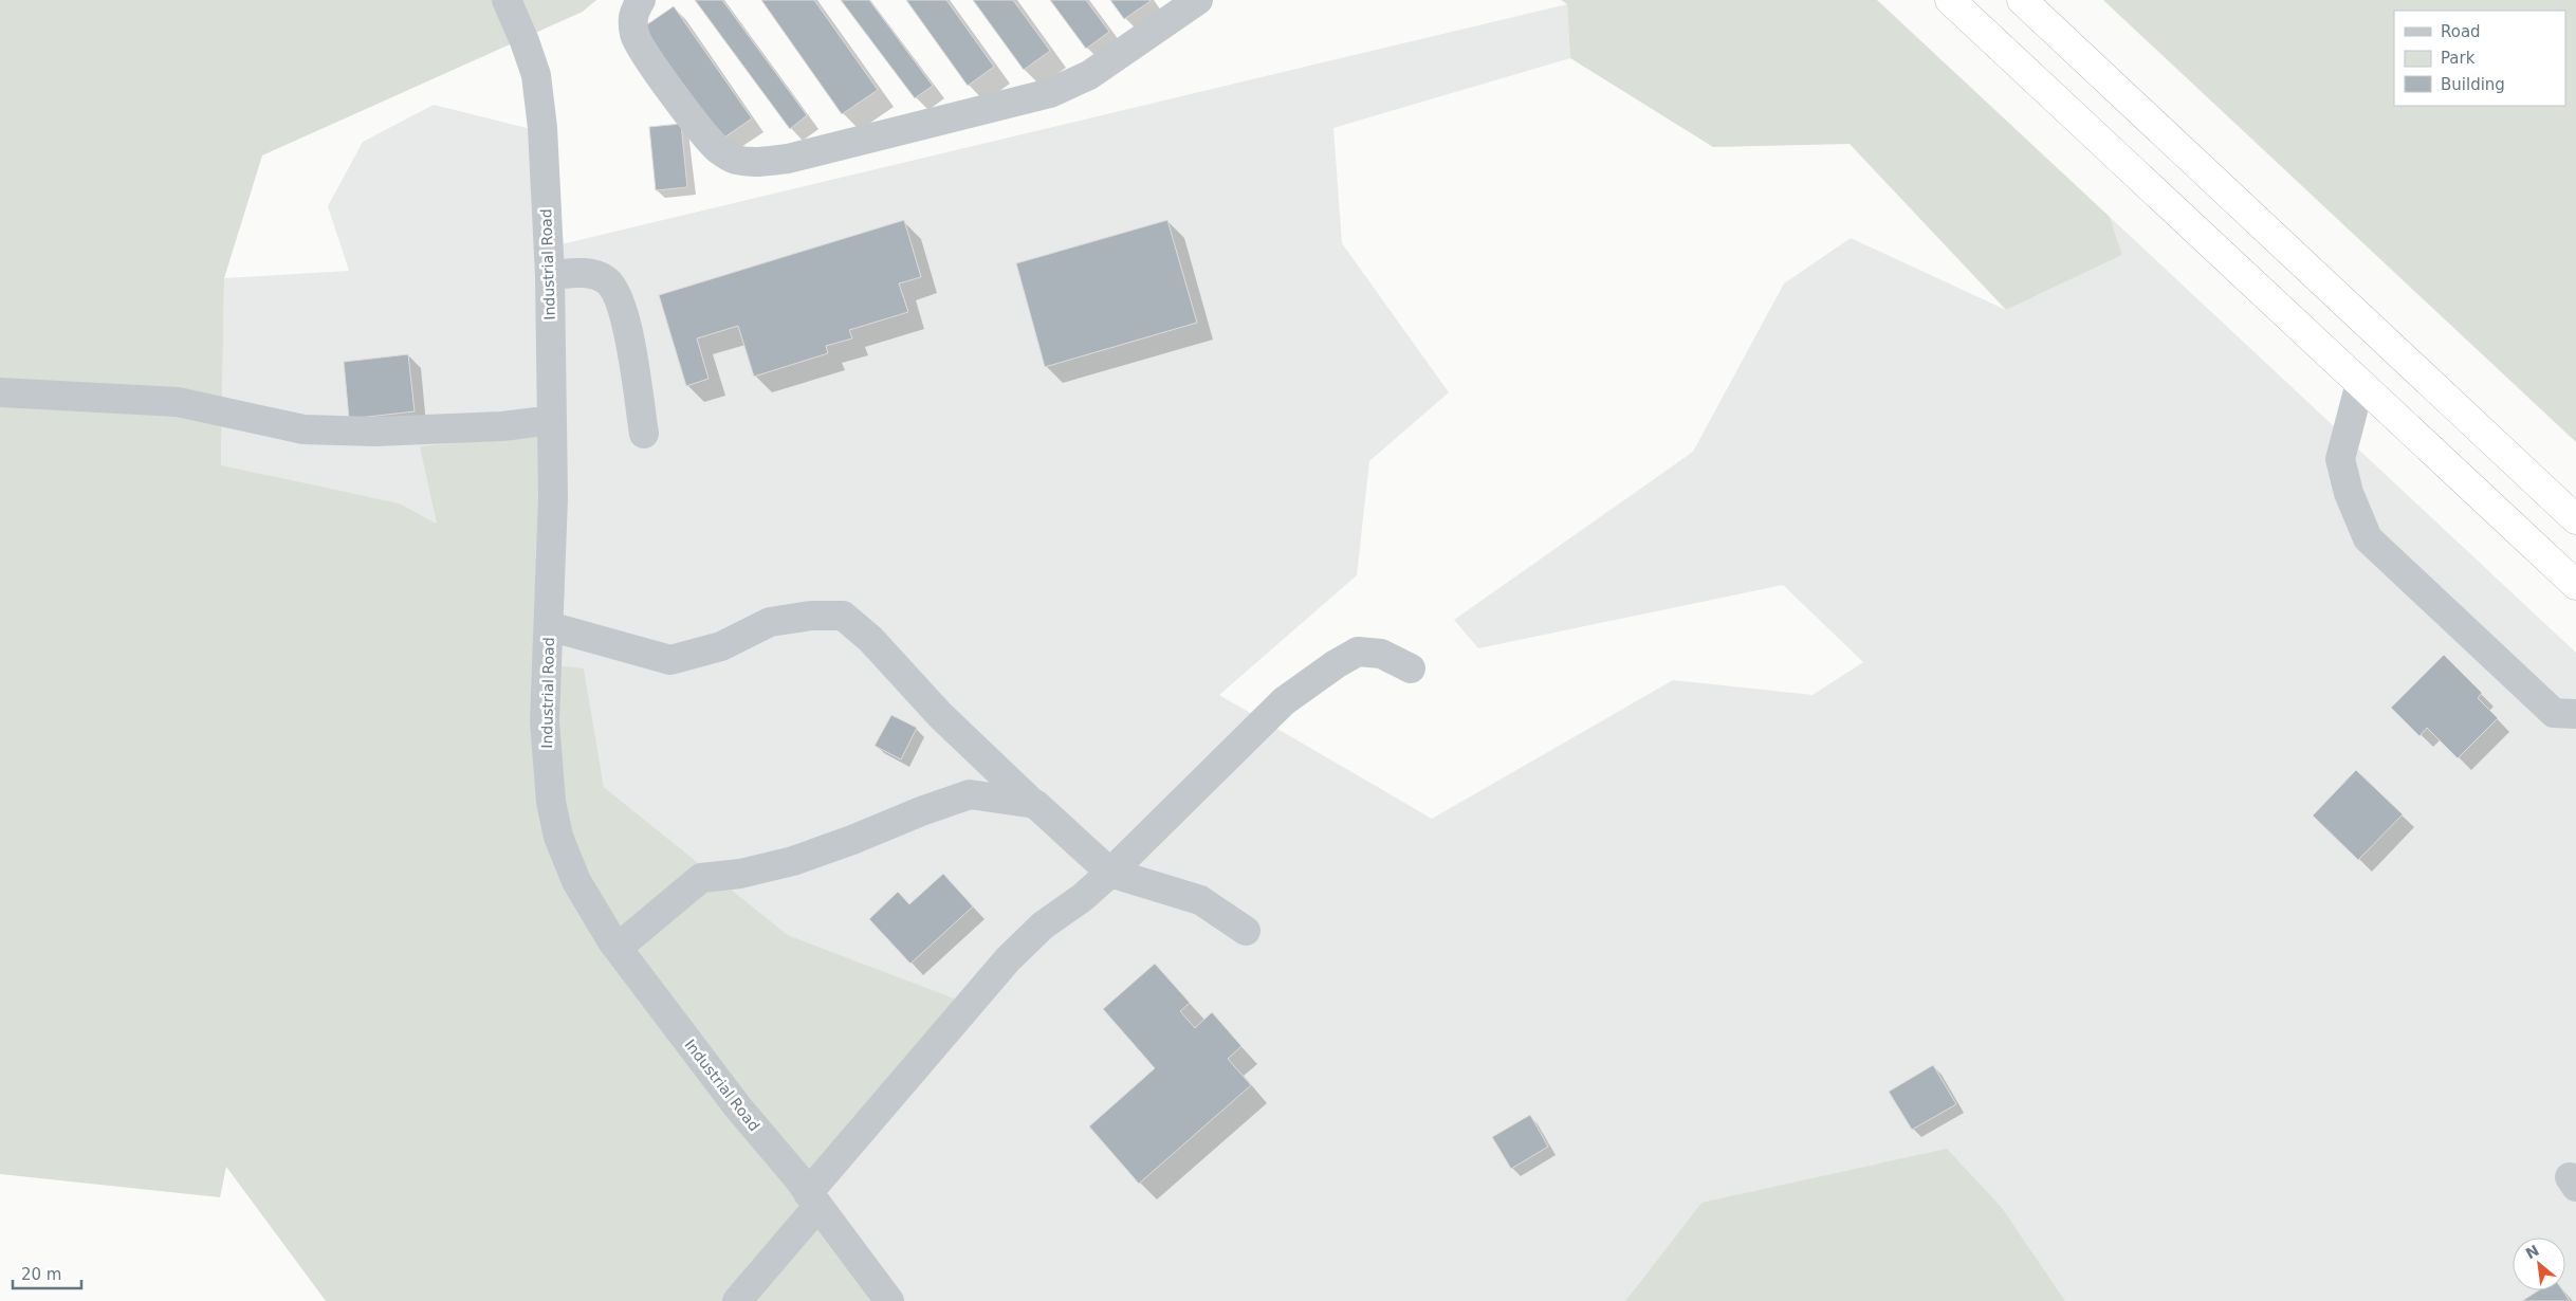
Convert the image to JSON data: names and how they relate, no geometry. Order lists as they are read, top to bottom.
{
  "streets": {
    "street": ["Industrial Road"]
  },
  "legend": ["Road", "Park", "Building"],
  "scale_bar": "20 m",
  "north": "top left"
}
